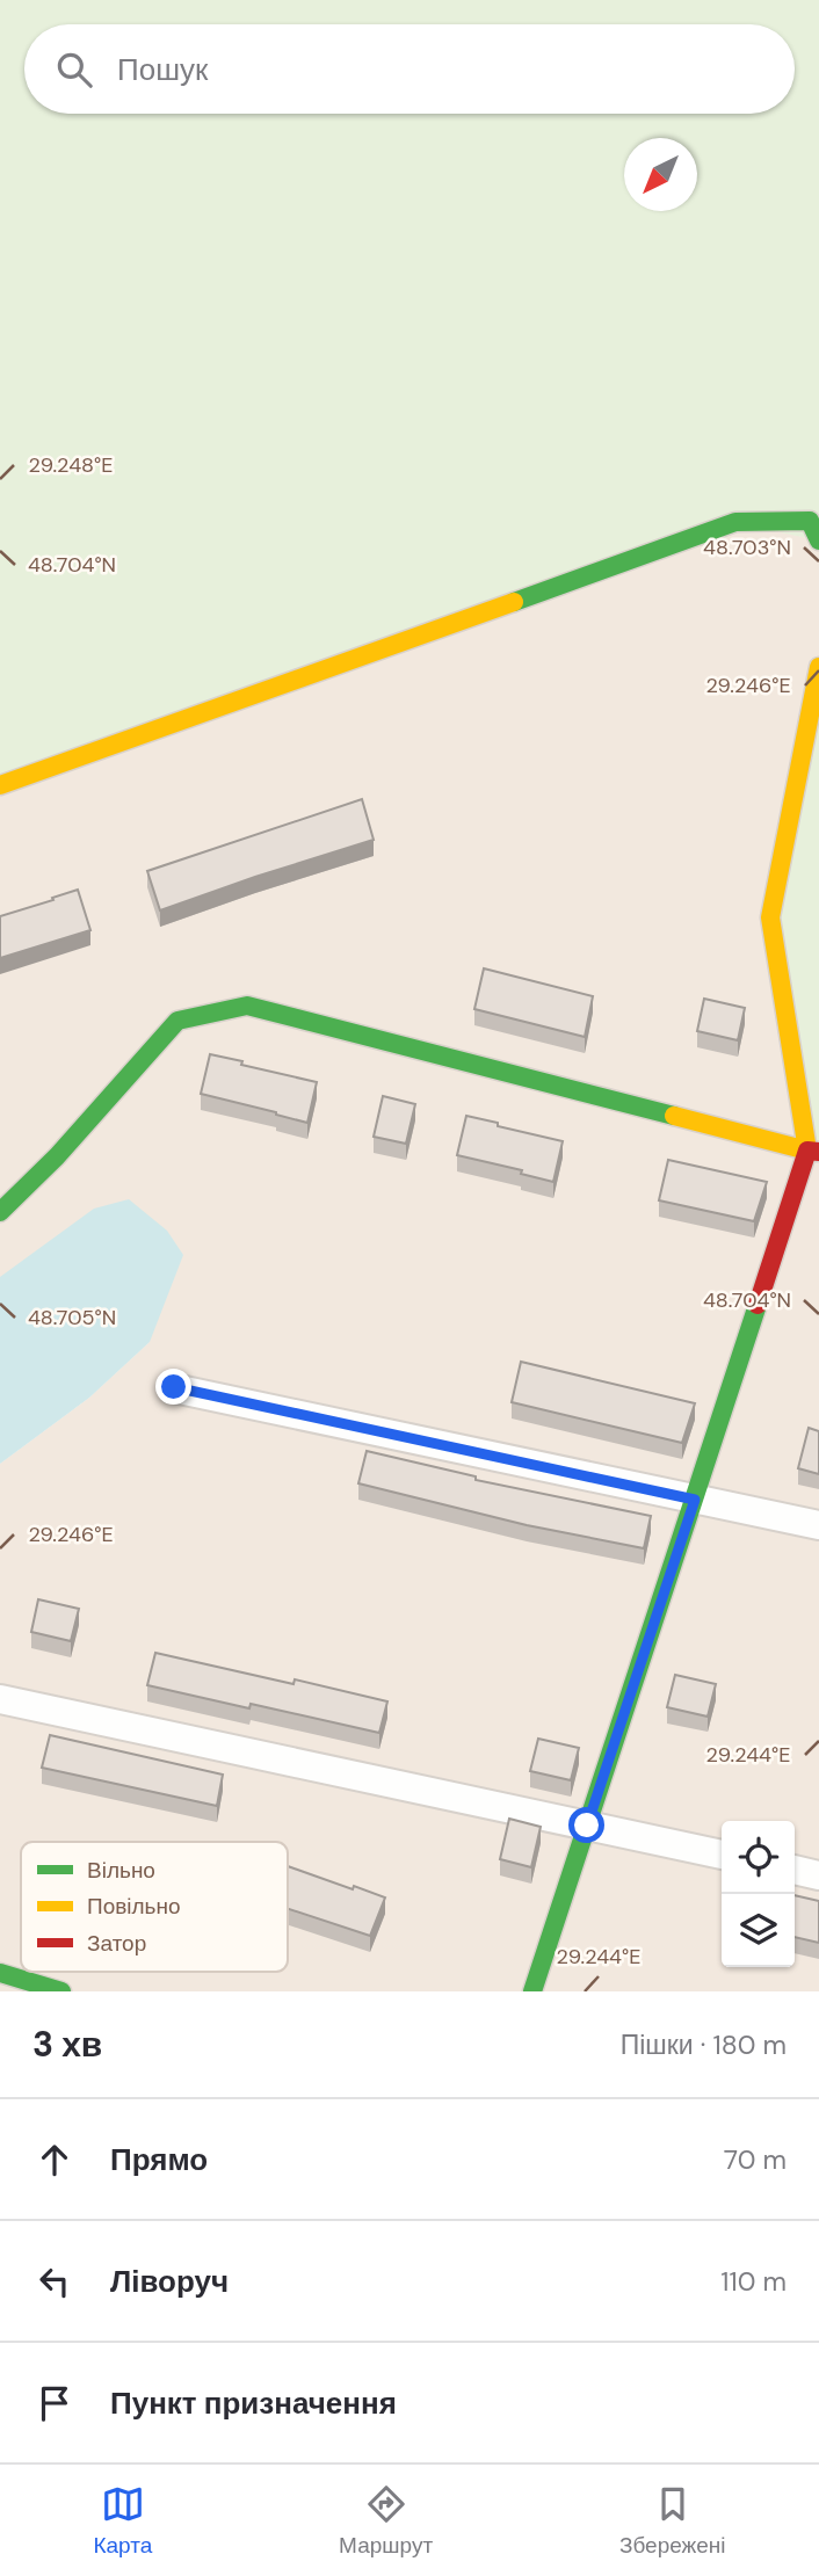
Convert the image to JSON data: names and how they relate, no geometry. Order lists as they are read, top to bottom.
{
  "legend": ["Вільно", "Повільно", "Затор"],
  "north": "bottom left",
  "page": {
    "search": "Пошук",
    "heading": ["3 хв", "Пішки · 180 m"],
    "list": [
      ["Прямо", "70 m"],
      ["Ліворуч", "110 m"],
      "Пункт призначення"
    ],
    "nav": ["Карта", "Маршрут", "Збережені"]
  },
  "coordinates": [
    "29.248°E",
    "48.703°N",
    "48.704°N",
    "29.246°E",
    "48.705°N",
    "29.244°E"
  ]
}
